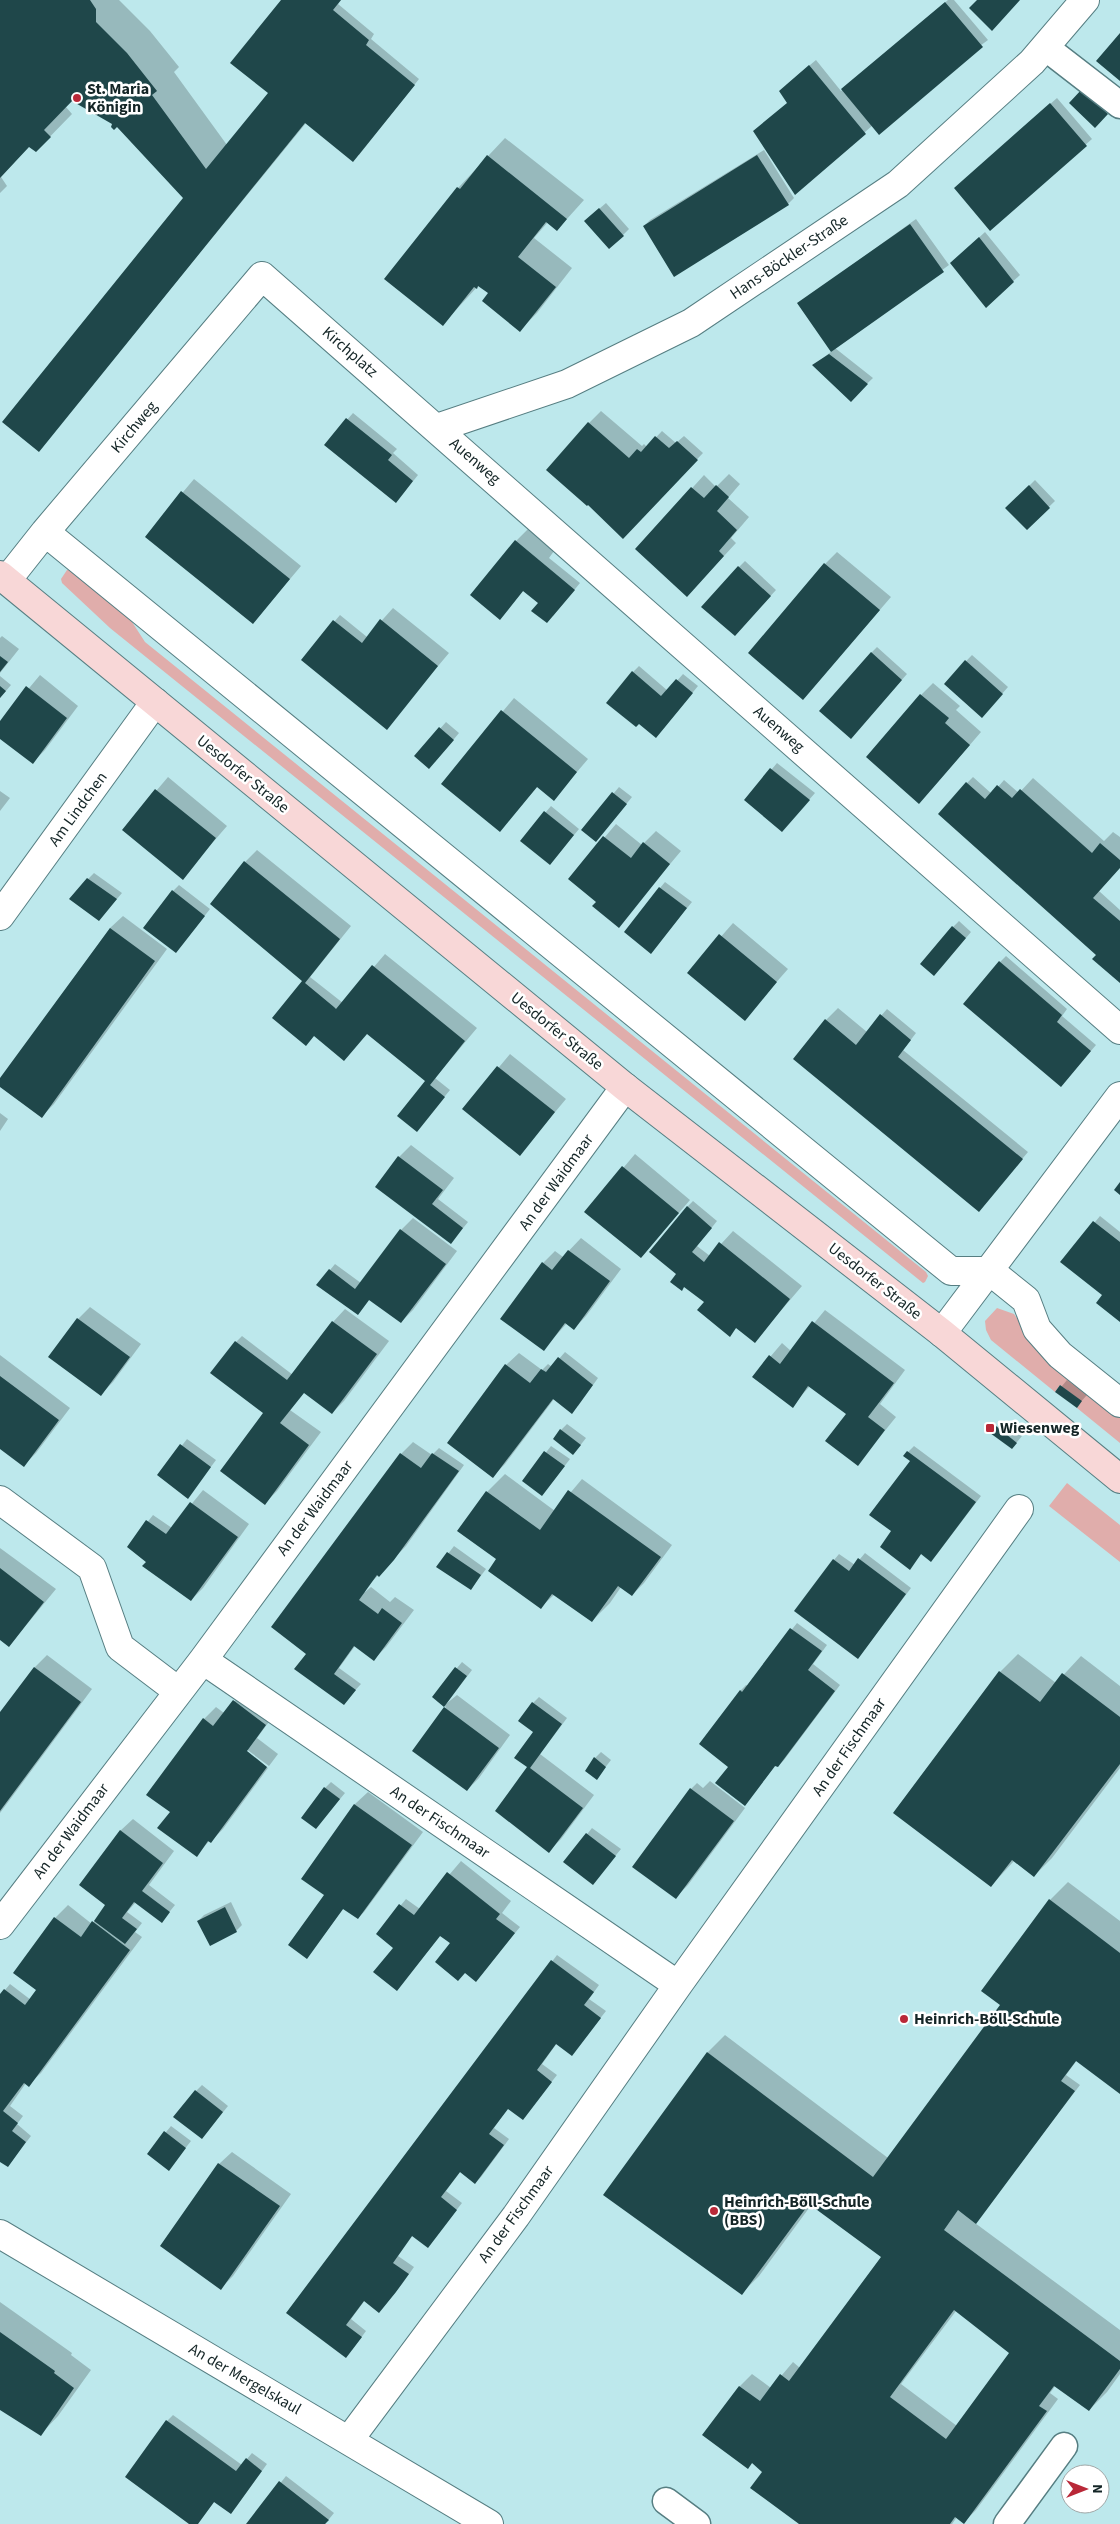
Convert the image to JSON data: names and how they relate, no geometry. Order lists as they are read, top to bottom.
{
  "streets": {
    "street": [
      "Hans-Böckler-Straße",
      "Kirchplatz",
      "Kirchweg",
      "Auenweg",
      "Uesdorfer Straße",
      "Am Lindchen",
      "An der Waidmaar",
      "An der Fischmaar",
      "An der Mergelskaul"
    ]
  },
  "crossings": [
    ["Hans-Böckler-Straße", "Kirchplatz"],
    ["Hans-Böckler-Straße", "Auenweg"],
    ["Kirchplatz", "Kirchweg"],
    ["Kirchplatz", "Auenweg"],
    ["Kirchweg", "Uesdorfer Straße"],
    ["Uesdorfer Straße", "Am Lindchen"],
    ["Uesdorfer Straße", "An der Waidmaar"],
    ["An der Waidmaar", "An der Fischmaar"],
    ["An der Fischmaar", "An der Mergelskaul"]
  ],
  "places": {
    "other": ["St. Maria Königin", "Heinrich-Böll-Schule", "Heinrich-Böll-Schule (BBS)"],
    "transit": ["Wiesenweg"]
  },
  "north": "right"
}
